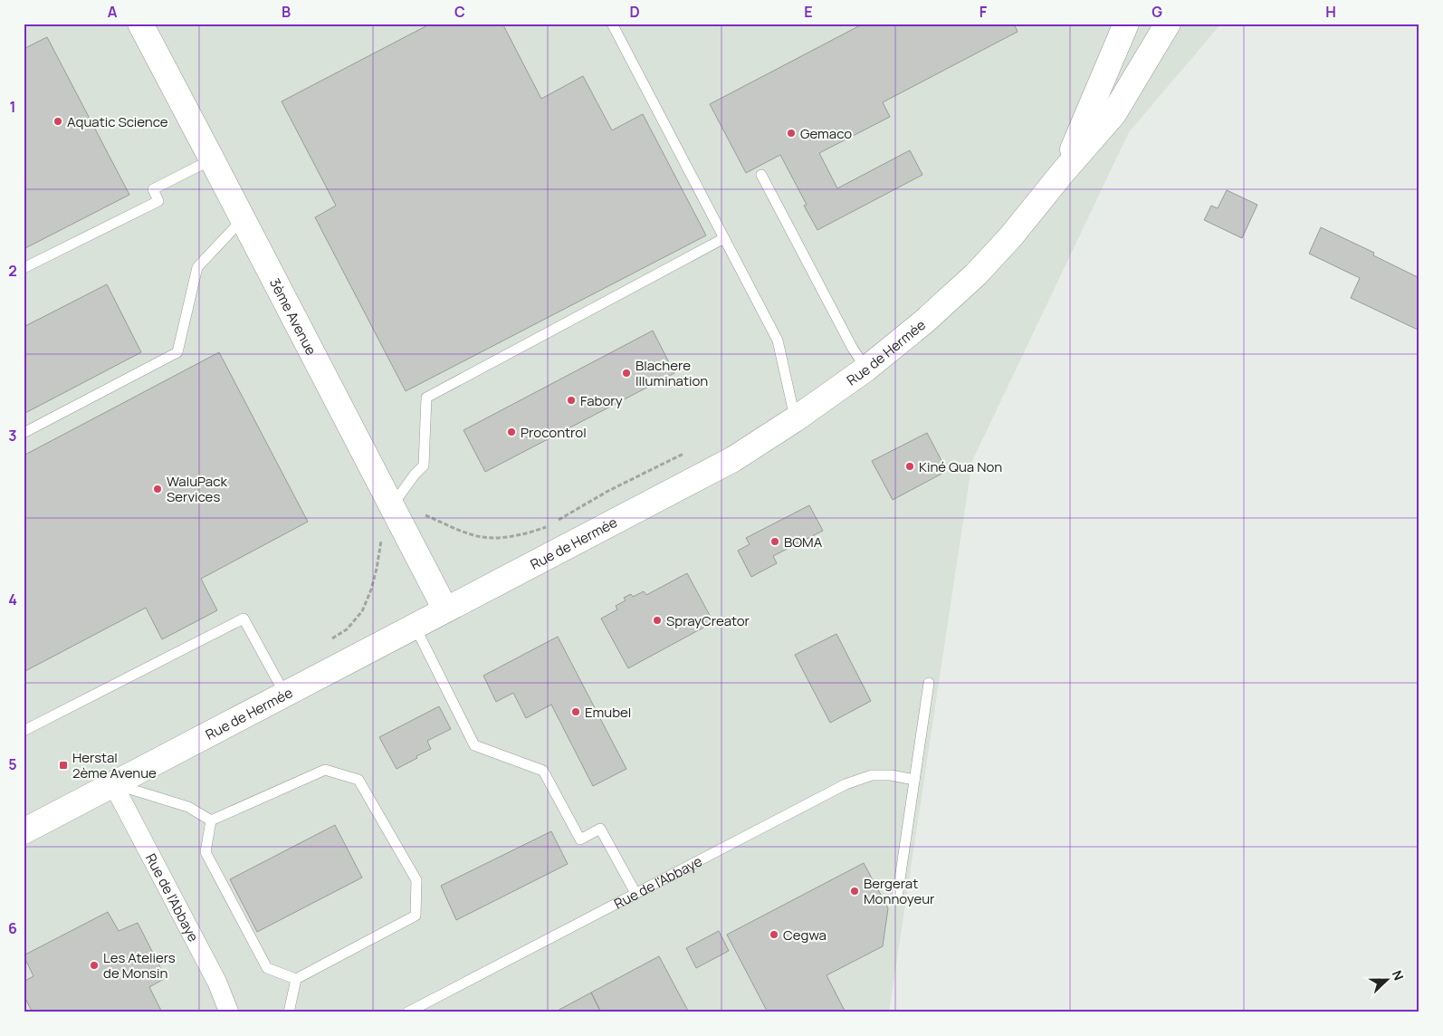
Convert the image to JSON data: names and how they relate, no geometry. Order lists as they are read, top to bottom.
{
  "streets": {
    "street": ["3ème Avenue", "Rue de Hermée", "Rue de l'Abbaye"]
  },
  "crossings": [
    ["3ème Avenue", "Rue de Hermée"],
    ["Rue de Hermée", "Rue de l'Abbaye"]
  ],
  "places": {
    "other": [
      "Aquatic Science",
      "Gemaco",
      "Blachere Illumination",
      "Fabory",
      "Procontrol",
      "Kiné Qua Non",
      "WaluPack Services",
      "BOMA",
      "SprayCreator",
      "Emubel",
      "Bergerat Monnoyeur",
      "Cegwa",
      "Les Ateliers de Monsin"
    ],
    "transit": ["Herstal 2ème Avenue"]
  },
  "north": "right",
  "grid": {
    "columns": [
      "A",
      "B",
      "C",
      "D",
      "E",
      "F",
      "G",
      "H"
    ],
    "rows": [
      "1",
      "2",
      "3",
      "4",
      "5",
      "6"
    ]
  }
}
